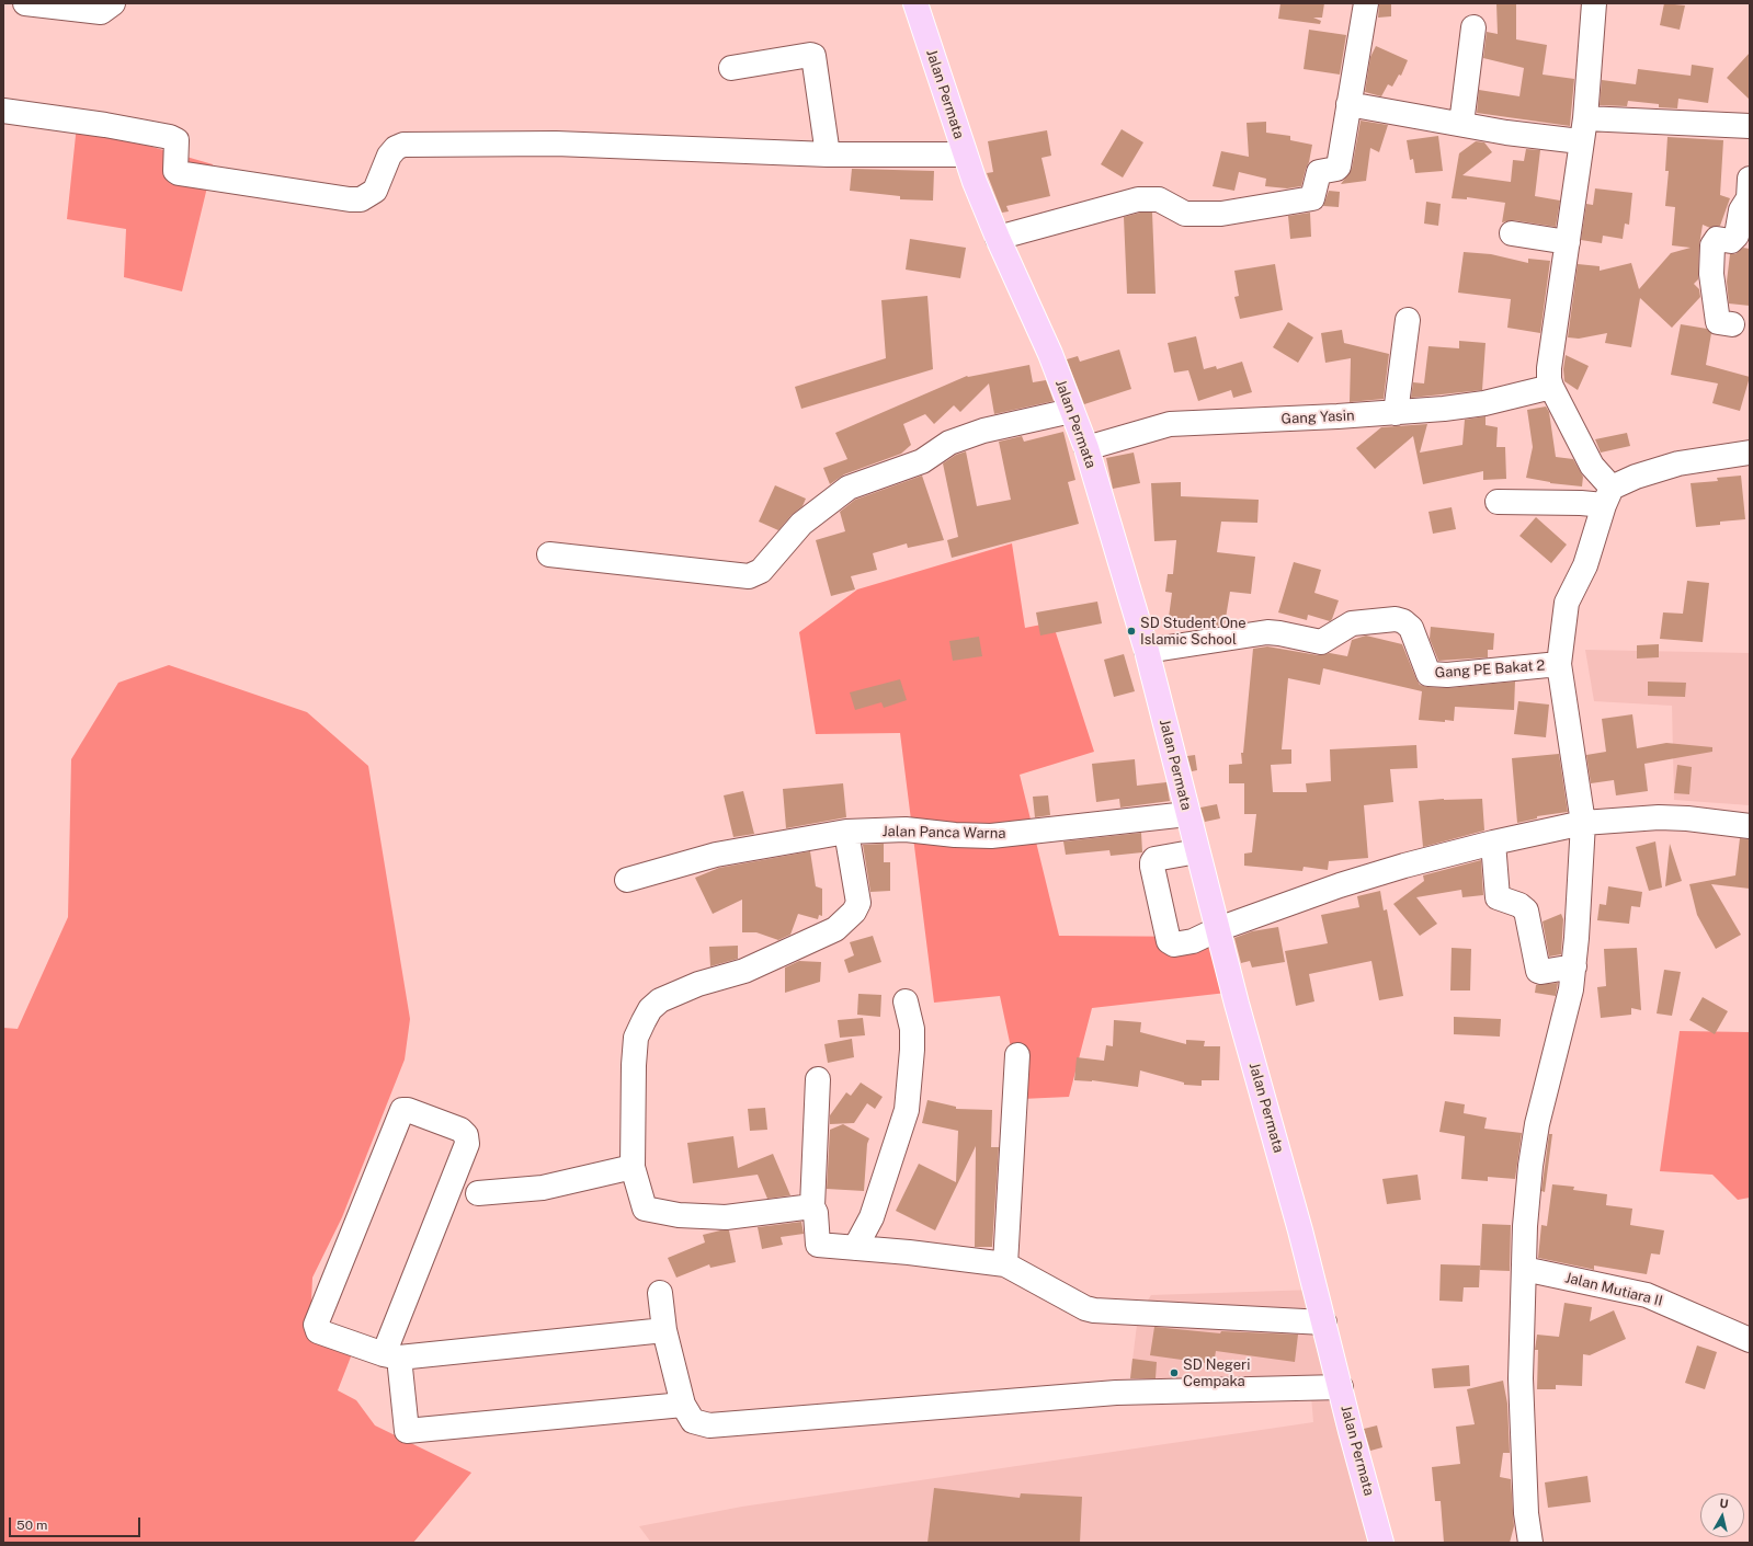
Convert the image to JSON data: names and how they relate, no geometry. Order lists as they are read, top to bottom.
{
  "streets": {
    "main road": ["Jalan Permata"],
    "street": [
      "Gang Yasin",
      "Gang PE Bakat 2",
      "Jalan Panca Warna",
      "Jalan Mutiara II"
    ]
  },
  "crossings": [
    ["Jalan Permata", "Gang Yasin"],
    ["Jalan Permata", "Gang PE Bakat 2"],
    ["Jalan Permata", "Jalan Panca Warna"]
  ],
  "places": ["SD Student One Islamic School", "SD Negeri Cempaka"],
  "scale_bar": "50 m",
  "north": "top"
}
